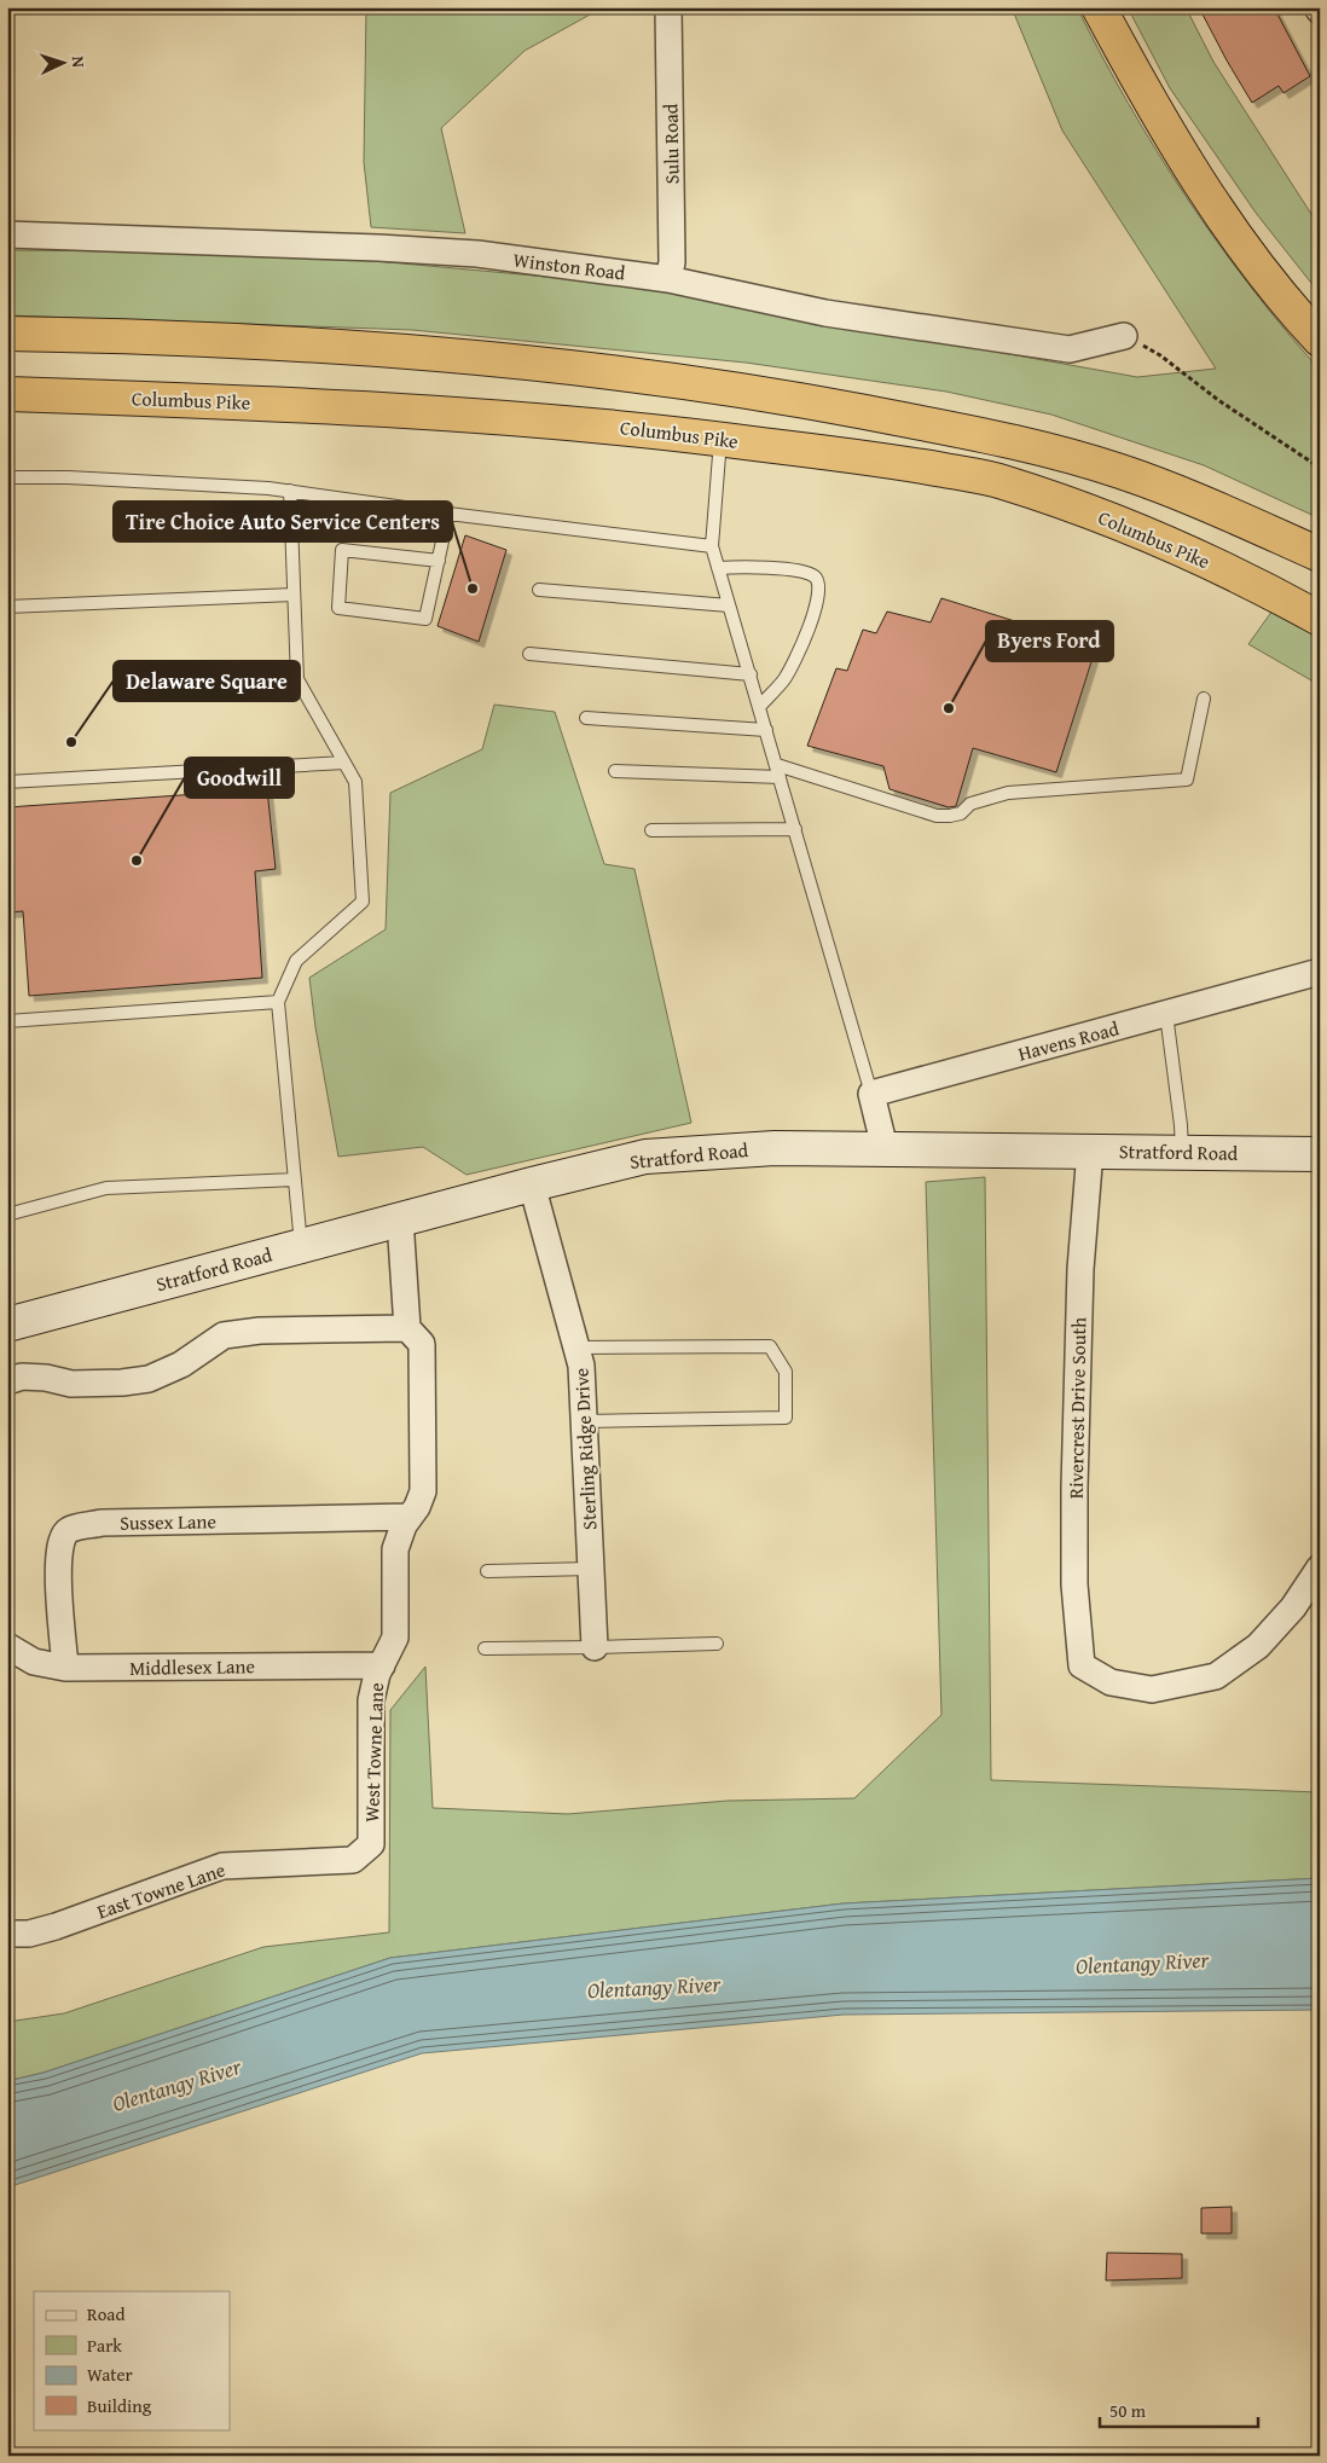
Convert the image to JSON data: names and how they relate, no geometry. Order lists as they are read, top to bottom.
{
  "streets": {
    "highway": ["Columbus Pike"],
    "street": [
      "Sulu Road",
      "Winston Road",
      "Havens Road",
      "Stratford Road",
      "Rivercrest Drive South",
      "Sterling Ridge Drive",
      "Sussex Lane",
      "Middlesex Lane",
      "West Towne Lane",
      "East Towne Lane"
    ]
  },
  "crossings": [
    ["Sulu Road", "Winston Road"],
    ["Stratford Road", "Rivercrest Drive South"],
    ["Stratford Road", "Sterling Ridge Drive"],
    ["Stratford Road", "West Towne Lane"],
    ["Sussex Lane", "Middlesex Lane"],
    ["Sussex Lane", "West Towne Lane"],
    ["Middlesex Lane", "West Towne Lane"],
    ["West Towne Lane", "East Towne Lane"]
  ],
  "water": ["Olentangy River"],
  "places": [
    "Tire Choice Auto Service Centers",
    "Byers Ford",
    "Delaware Square",
    "Goodwill"
  ],
  "legend": [
    "Road",
    "Park",
    "Water",
    "Building"
  ],
  "scale_bar": "50 m",
  "north": "right"
}
